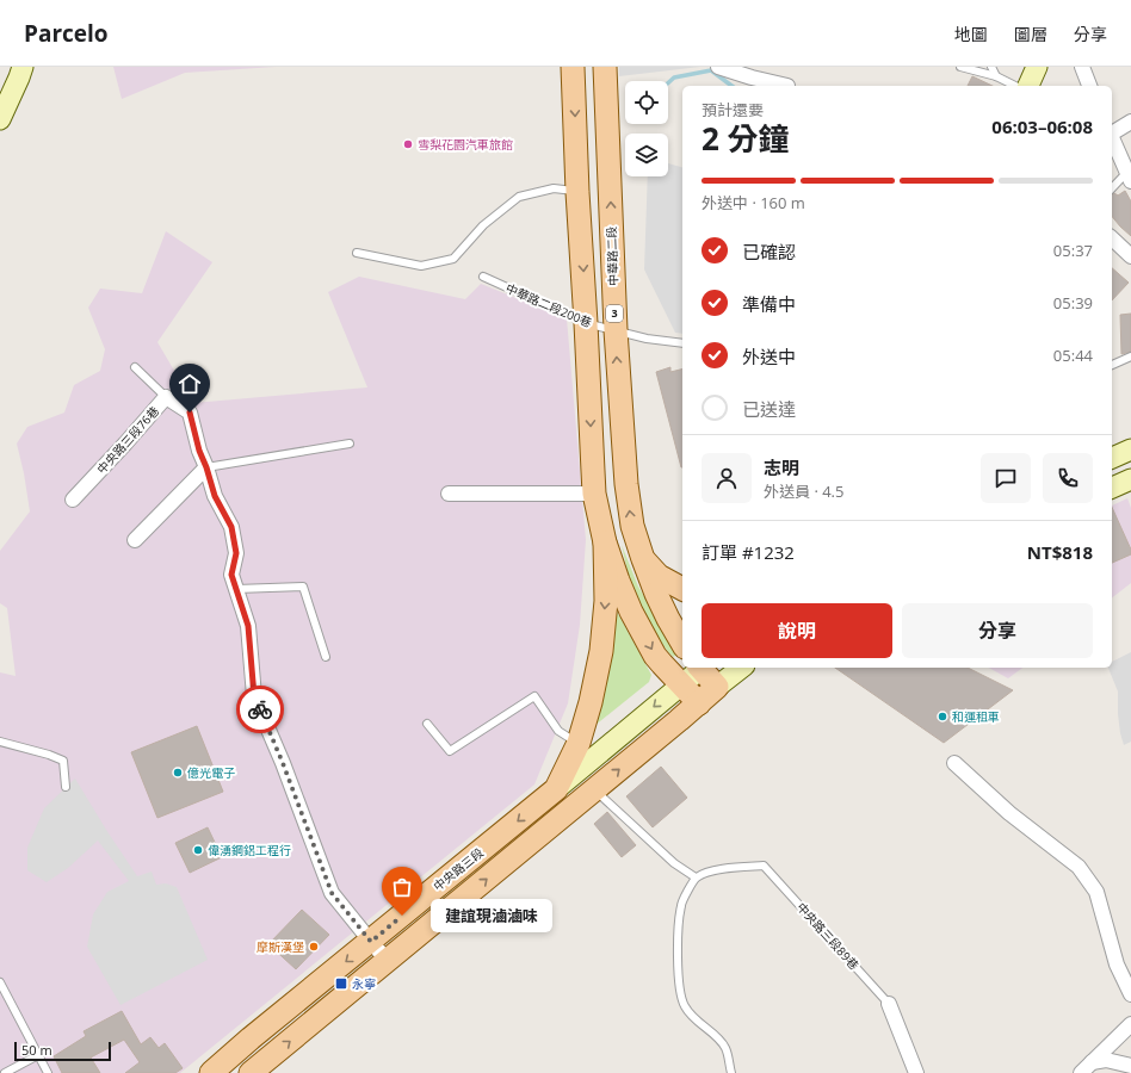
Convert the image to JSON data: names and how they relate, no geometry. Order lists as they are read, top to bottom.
{
  "streets": {
    "main road": ["中華路二段", "3", "中央路三段"],
    "street": ["中央路三段76巷", "中央路三段89巷"],
    "lane": ["中華路二段200巷"]
  },
  "crossings": [
    ["中華路二段", "中華路二段200巷"],
    ["中華路二段", "3"],
    ["中央路三段76巷", "中央路三段"]
  ],
  "places": {
    "other": [
      "雪梨花園汽車旅館",
      "和運租車",
      "億光電子",
      "偉湧鋼鋁工程行",
      "建誼現滷滷味",
      "摩斯漢堡"
    ],
    "transit": ["永寧"]
  },
  "scale_bar": "50 m",
  "page": {
    "header": "Parcelo",
    "nav": ["地圖", "圖層", "分享"],
    "heading": ["2 分鐘", "預計還要", "06:03–06:08"],
    "panel": [
      "志明",
      "外送員 · 4.5",
      "訂單 #1232",
      "NT$818"
    ],
    "bar": "外送中 · 160 m",
    "list": [
      ["已確認", "05:37"],
      ["準備中", "05:39"],
      ["外送中", "05:44"],
      "已送達"
    ],
    "buttons": ["說明", "分享"],
    "bubble": "建誼現滷滷味",
    "scale": "50 m"
  }
}
